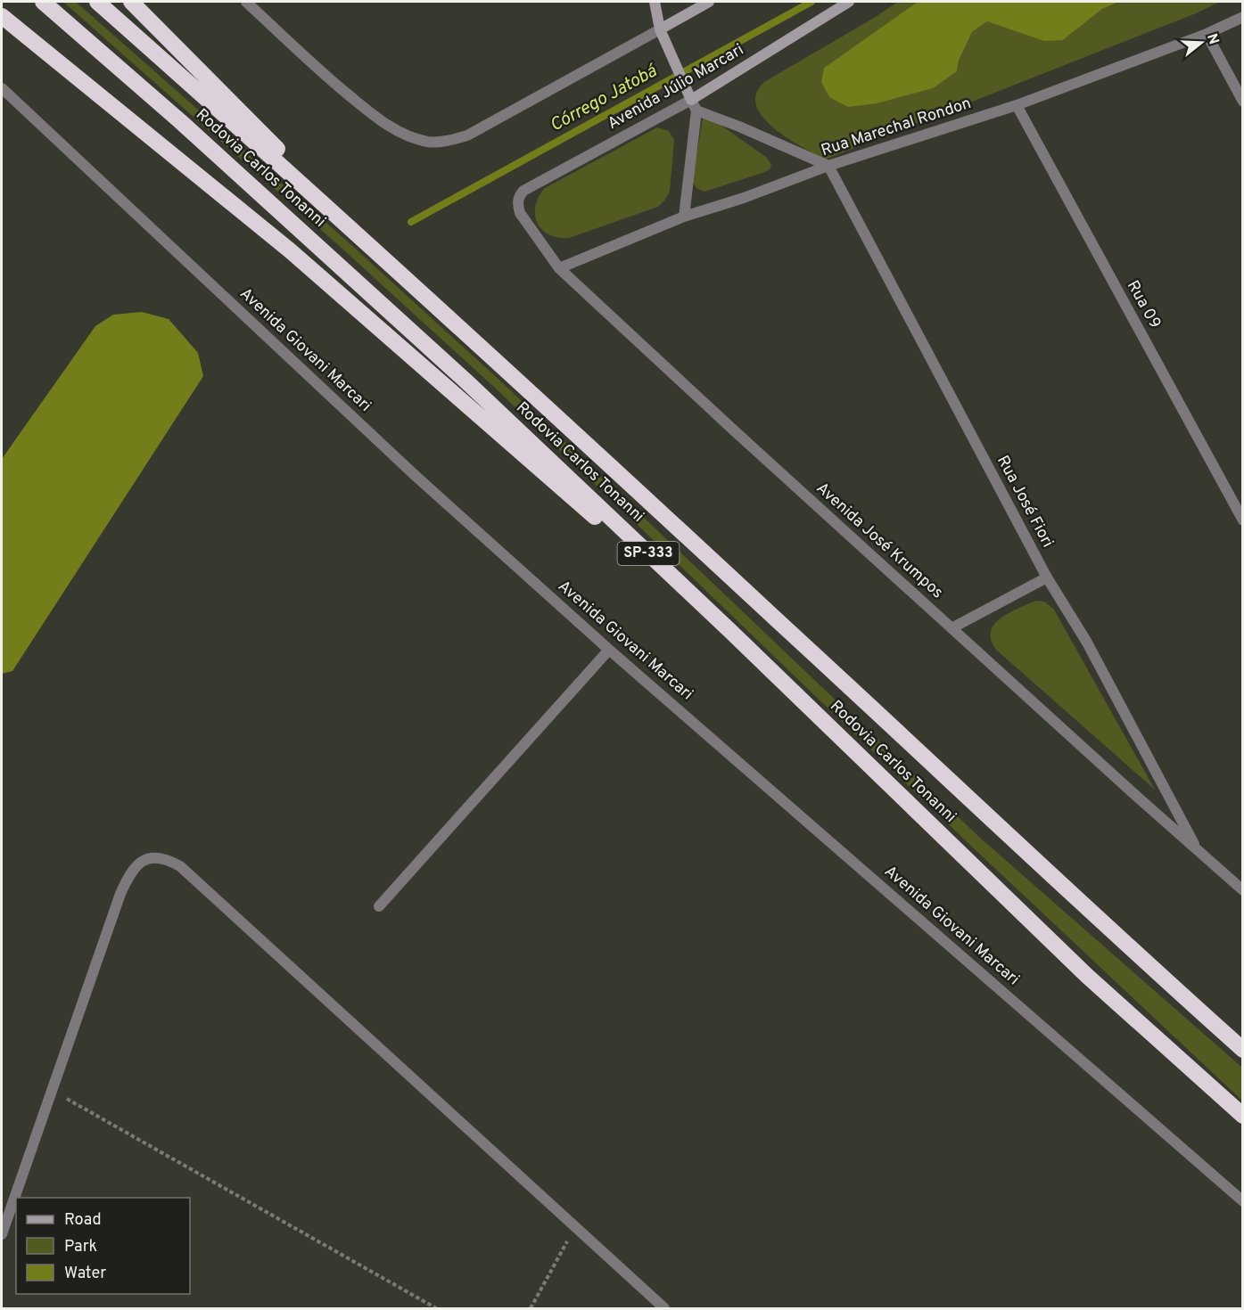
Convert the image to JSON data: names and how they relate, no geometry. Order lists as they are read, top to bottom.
{
  "streets": {
    "highway": ["Rodovia Carlos Tonanni", "SP-333"],
    "main road": ["Avenida Júlio Marcari"],
    "street": [
      "Rua Marechal Rondon",
      "Rua 09",
      "Avenida Giovani Marcari",
      "Rua José Fiori",
      "Avenida José Krumpos"
    ]
  },
  "crossings": [
    ["Avenida Júlio Marcari", "Avenida José Krumpos"],
    ["Rua Marechal Rondon", "Rua 09"],
    ["Rua Marechal Rondon", "Rua José Fiori"],
    ["Rua Marechal Rondon", "Avenida José Krumpos"],
    ["Rua José Fiori", "Avenida José Krumpos"]
  ],
  "water": ["Córrego Jatobá"],
  "legend": ["Road", "Park", "Water"],
  "north": "right"
}
